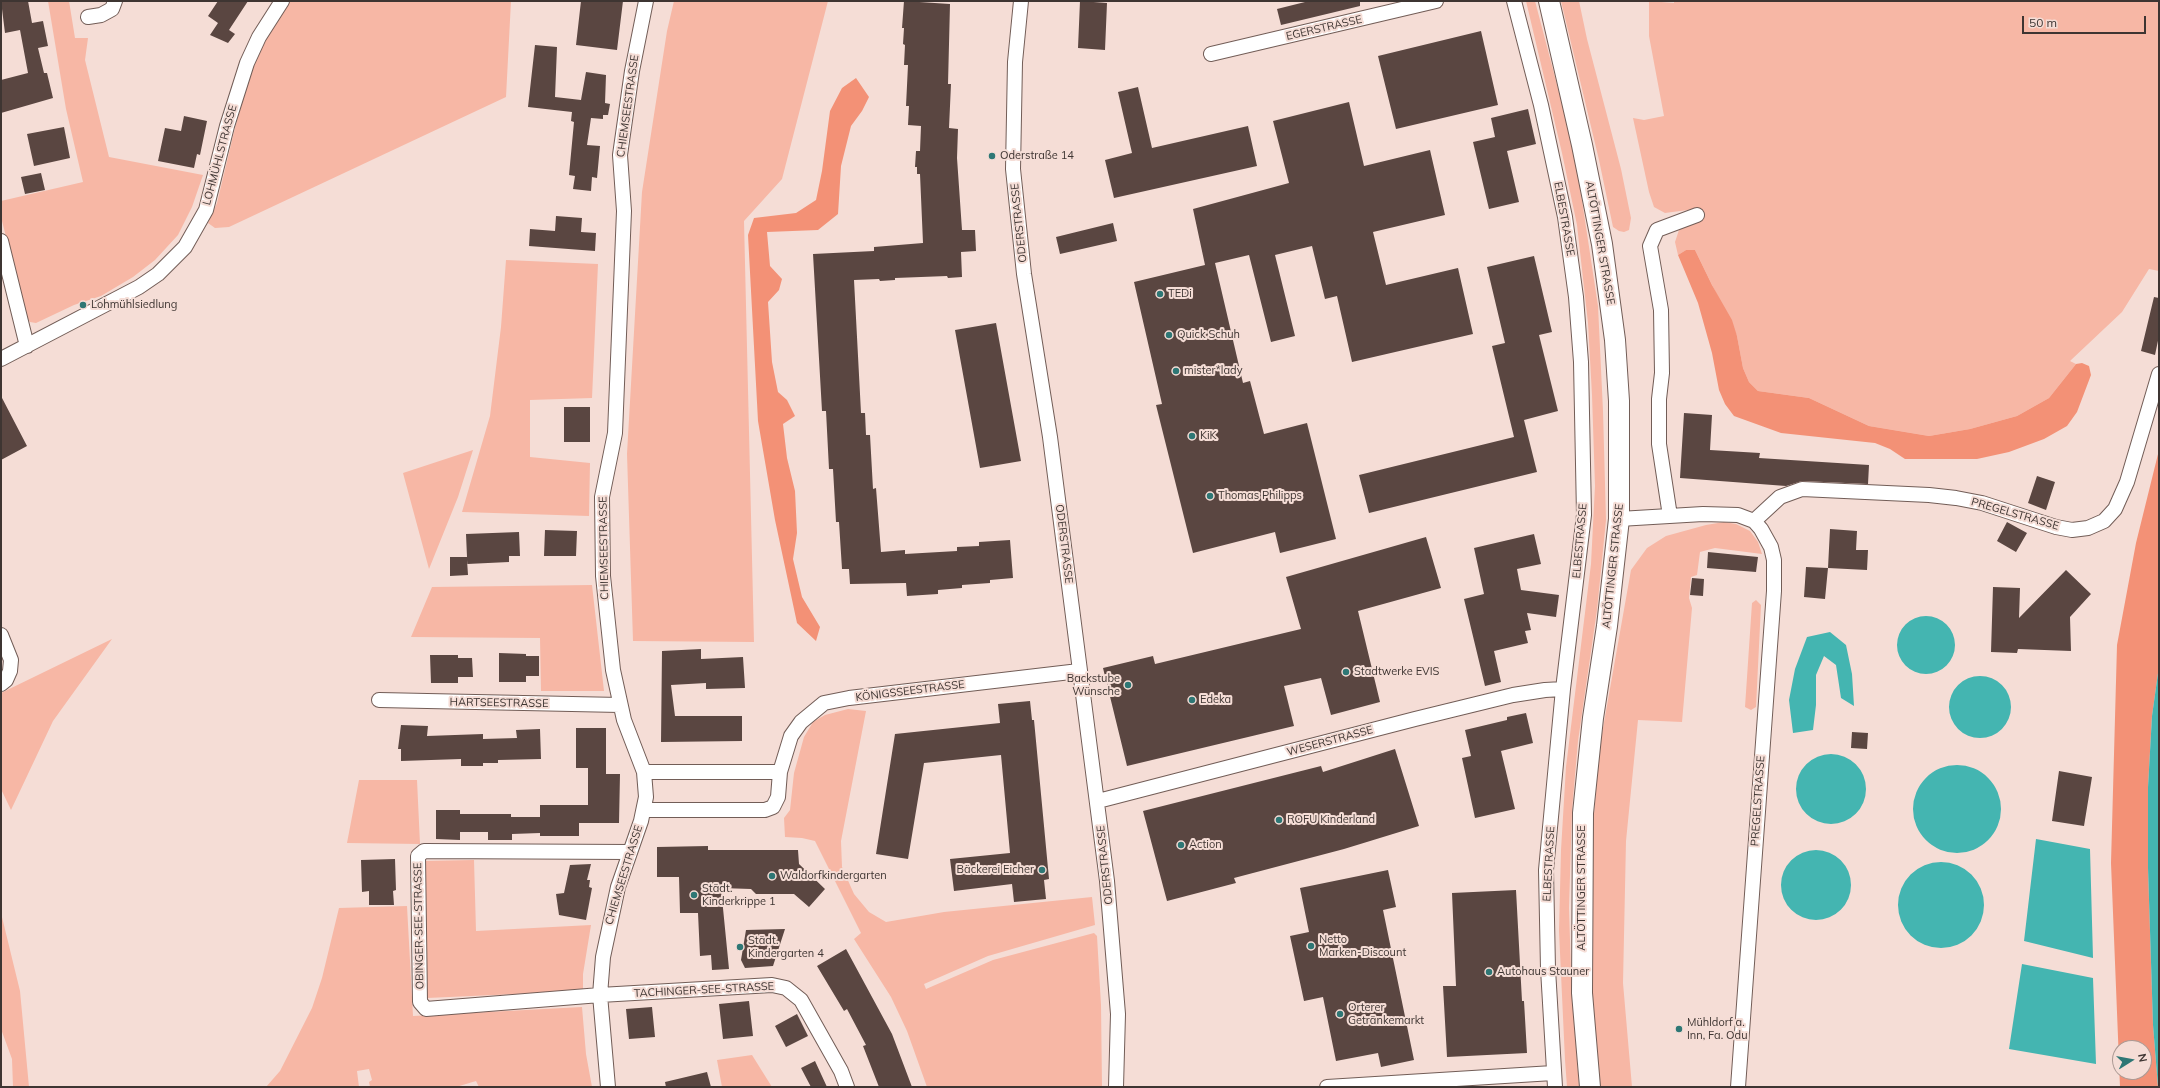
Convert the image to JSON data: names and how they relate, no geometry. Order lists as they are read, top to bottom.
{
  "streets": {
    "main road": ["ALTÖTTINGER STRASSE"],
    "street": [
      "EGERSTRASSE",
      "CHIEMSEESTRASSE",
      "LOHMÜHLSTRASSE",
      "ELBESTRASSE",
      "ODERSTRASSE",
      "PREGELSTRASSE",
      "KÖNIGSSEESTRASSE",
      "HARTSEESTRASSE",
      "WESERSTRASSE",
      "OBINGER-SEE-STRASSE",
      "TACHINGER-SEE-STRASSE"
    ]
  },
  "crossings": [
    ["CHIEMSEESTRASSE", "KÖNIGSSEESTRASSE"],
    ["CHIEMSEESTRASSE", "HARTSEESTRASSE"],
    ["CHIEMSEESTRASSE", "OBINGER-SEE-STRASSE"],
    ["CHIEMSEESTRASSE", "TACHINGER-SEE-STRASSE"],
    ["ELBESTRASSE", "WESERSTRASSE"],
    ["ODERSTRASSE", "KÖNIGSSEESTRASSE"],
    ["ODERSTRASSE", "WESERSTRASSE"],
    ["OBINGER-SEE-STRASSE", "TACHINGER-SEE-STRASSE"]
  ],
  "places": [
    "Oderstraße 14",
    "TEDi",
    "Lohmühlsiedlung",
    "Quick Schuh",
    "mister*lady",
    "KiK",
    "Thomas Philipps",
    "Stadtwerke EVIS",
    "Backstube Wünsche",
    "Edeka",
    "ROFU Kinderland",
    "Action",
    "Bäckerei Eicher",
    "Waldorfkindergarten",
    "Städt. Kinderkrippe 1",
    "Netto Marken-Discount",
    "Städt. Kindergarten 4",
    "Autohaus Stauner",
    "Orterer Getränkemarkt",
    "Mühldorf a. Inn, Fa. Odu"
  ],
  "scale_bar": "50 m",
  "north": "right"
}
